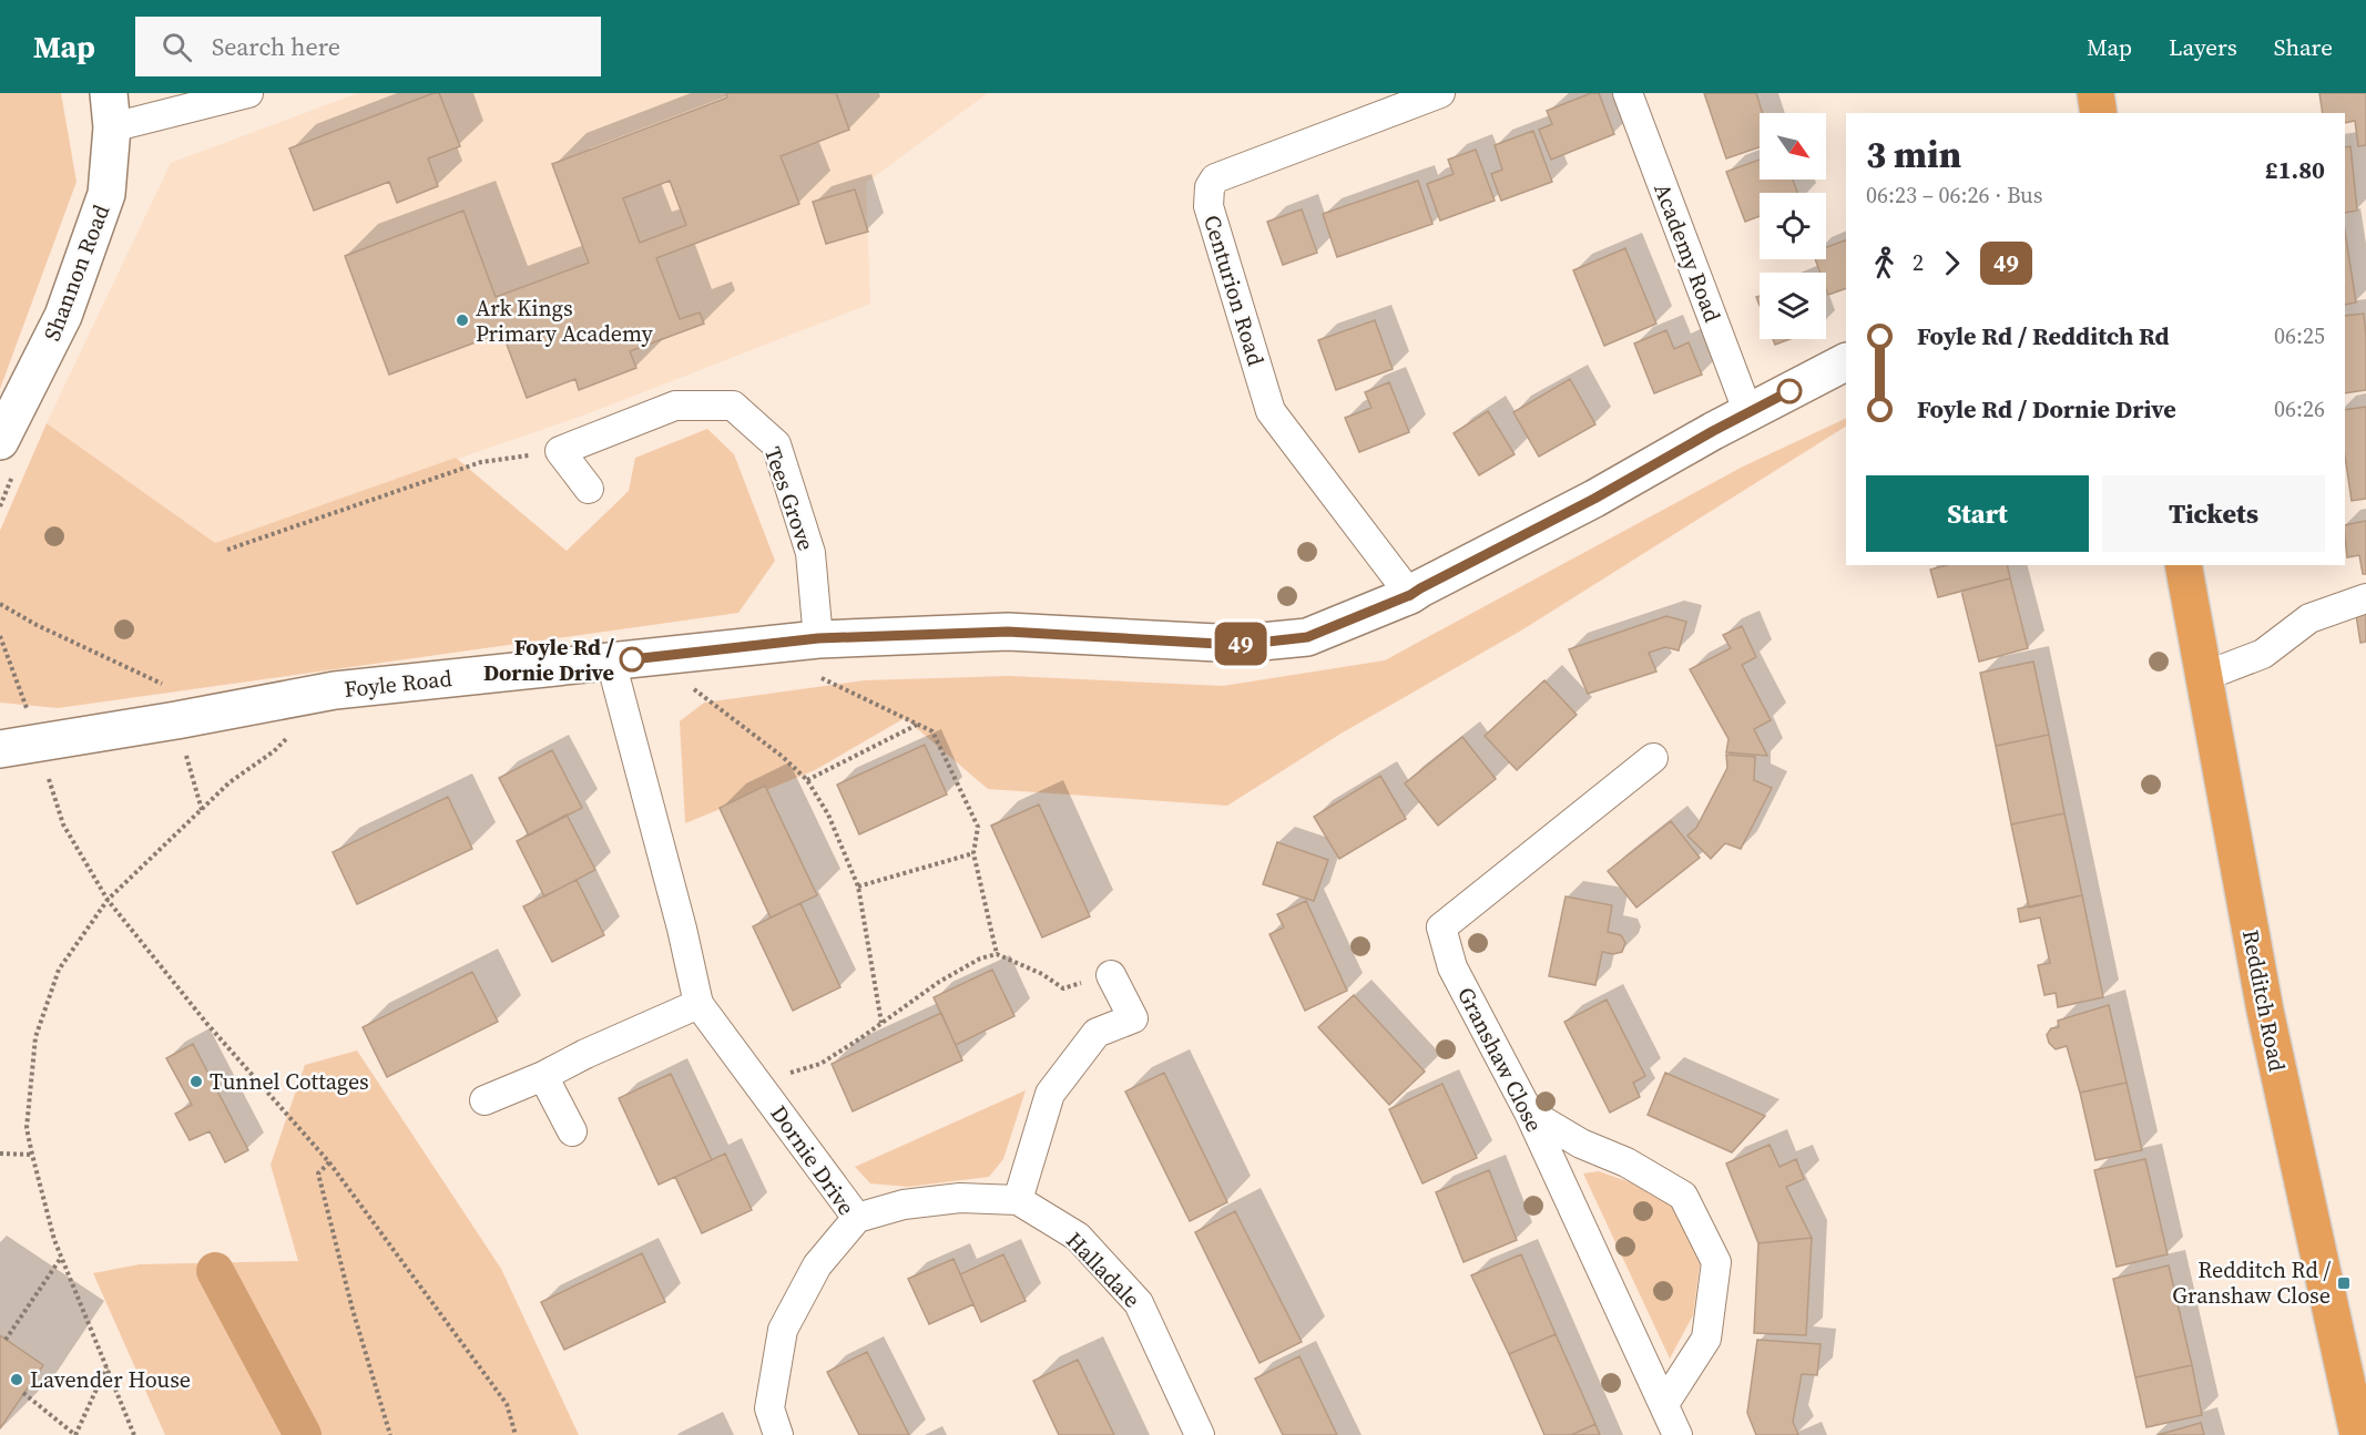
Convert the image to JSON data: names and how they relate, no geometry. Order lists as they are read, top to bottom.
{
  "streets": {
    "highway": ["Redditch Road"],
    "street": [
      "Academy Road",
      "Shannon Road",
      "Centurion Road",
      "Tees Grove",
      "Foyle Road",
      "Granshaw Close",
      "Dornie Drive",
      "Halladale"
    ]
  },
  "crossings": [
    ["Academy Road", "Foyle Road"],
    ["Centurion Road", "Foyle Road"],
    ["Tees Grove", "Foyle Road"],
    ["Foyle Road", "Dornie Drive"],
    ["Dornie Drive", "Halladale"]
  ],
  "places": {
    "other": [
      "Ark Kings Primary Academy",
      "Foyle Rd / Dornie Drive",
      "Tunnel Cottages",
      "Lavender House"
    ],
    "transit": ["Redditch Rd / Granshaw Close"]
  },
  "lines": ["bus line 49"],
  "north": "bottom right",
  "page": {
    "header": "Map",
    "search": "Search here",
    "nav": ["Map", "Layers", "Share"],
    "on_map": "49",
    "heading": ["3 min", "06:23 – 06:26 · Bus", "£1.80"],
    "legs": ["2", "49"],
    "list": [
      {
        "name": "Foyle Rd / Redditch Rd",
        "value": "06:25"
      },
      {
        "name": "Foyle Rd / Dornie Drive",
        "value": "06:26"
      }
    ],
    "buttons": ["Start", "Tickets"]
  }
}
